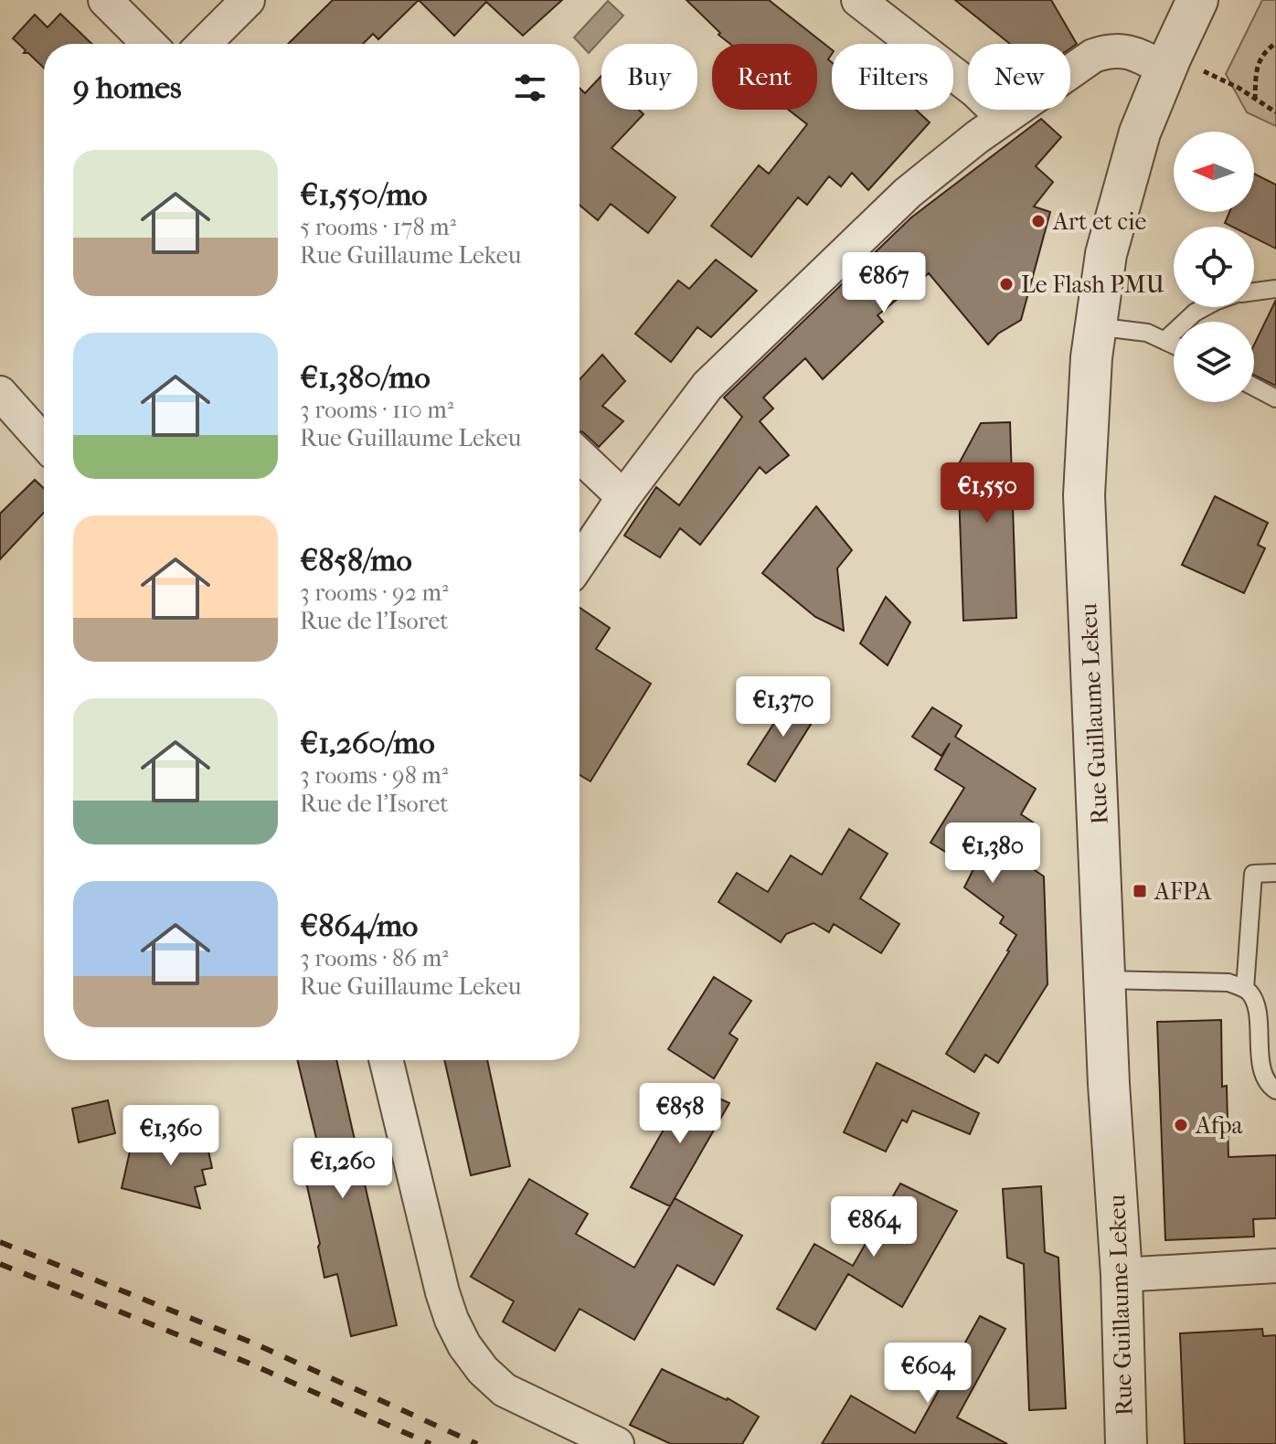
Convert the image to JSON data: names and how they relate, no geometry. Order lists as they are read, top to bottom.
{
  "streets": {
    "street": ["Rue Guillaume Lekeu"]
  },
  "places": {
    "other": ["Art et cie", "Le Flash PMU", "Afpa"],
    "transit": ["AFPA"]
  },
  "north": "left",
  "page": {
    "chip": [
      "Buy",
      "Rent",
      "Filters",
      "New"
    ],
    "heading": "9 homes",
    "list": [
      {
        "name": "€1,550/mo",
        "note": "5 rooms · 178 m² · Rue Guillaume Lekeu"
      },
      {
        "name": "€1,380/mo",
        "note": "3 rooms · 110 m² · Rue Guillaume Lekeu"
      },
      {
        "name": "€858/mo",
        "note": "3 rooms · 92 m² · Rue de l'Isoret"
      },
      {
        "name": "€1,260/mo",
        "note": "3 rooms · 98 m² · Rue de l'Isoret"
      },
      {
        "name": "€864/mo",
        "note": "3 rooms · 86 m² · Rue Guillaume Lekeu"
      }
    ],
    "price": [
      "€867",
      "€1,550",
      "€1,370",
      "€1,380",
      "€858",
      "€1,360",
      "€1,260",
      "€864",
      "€604"
    ]
  }
}
